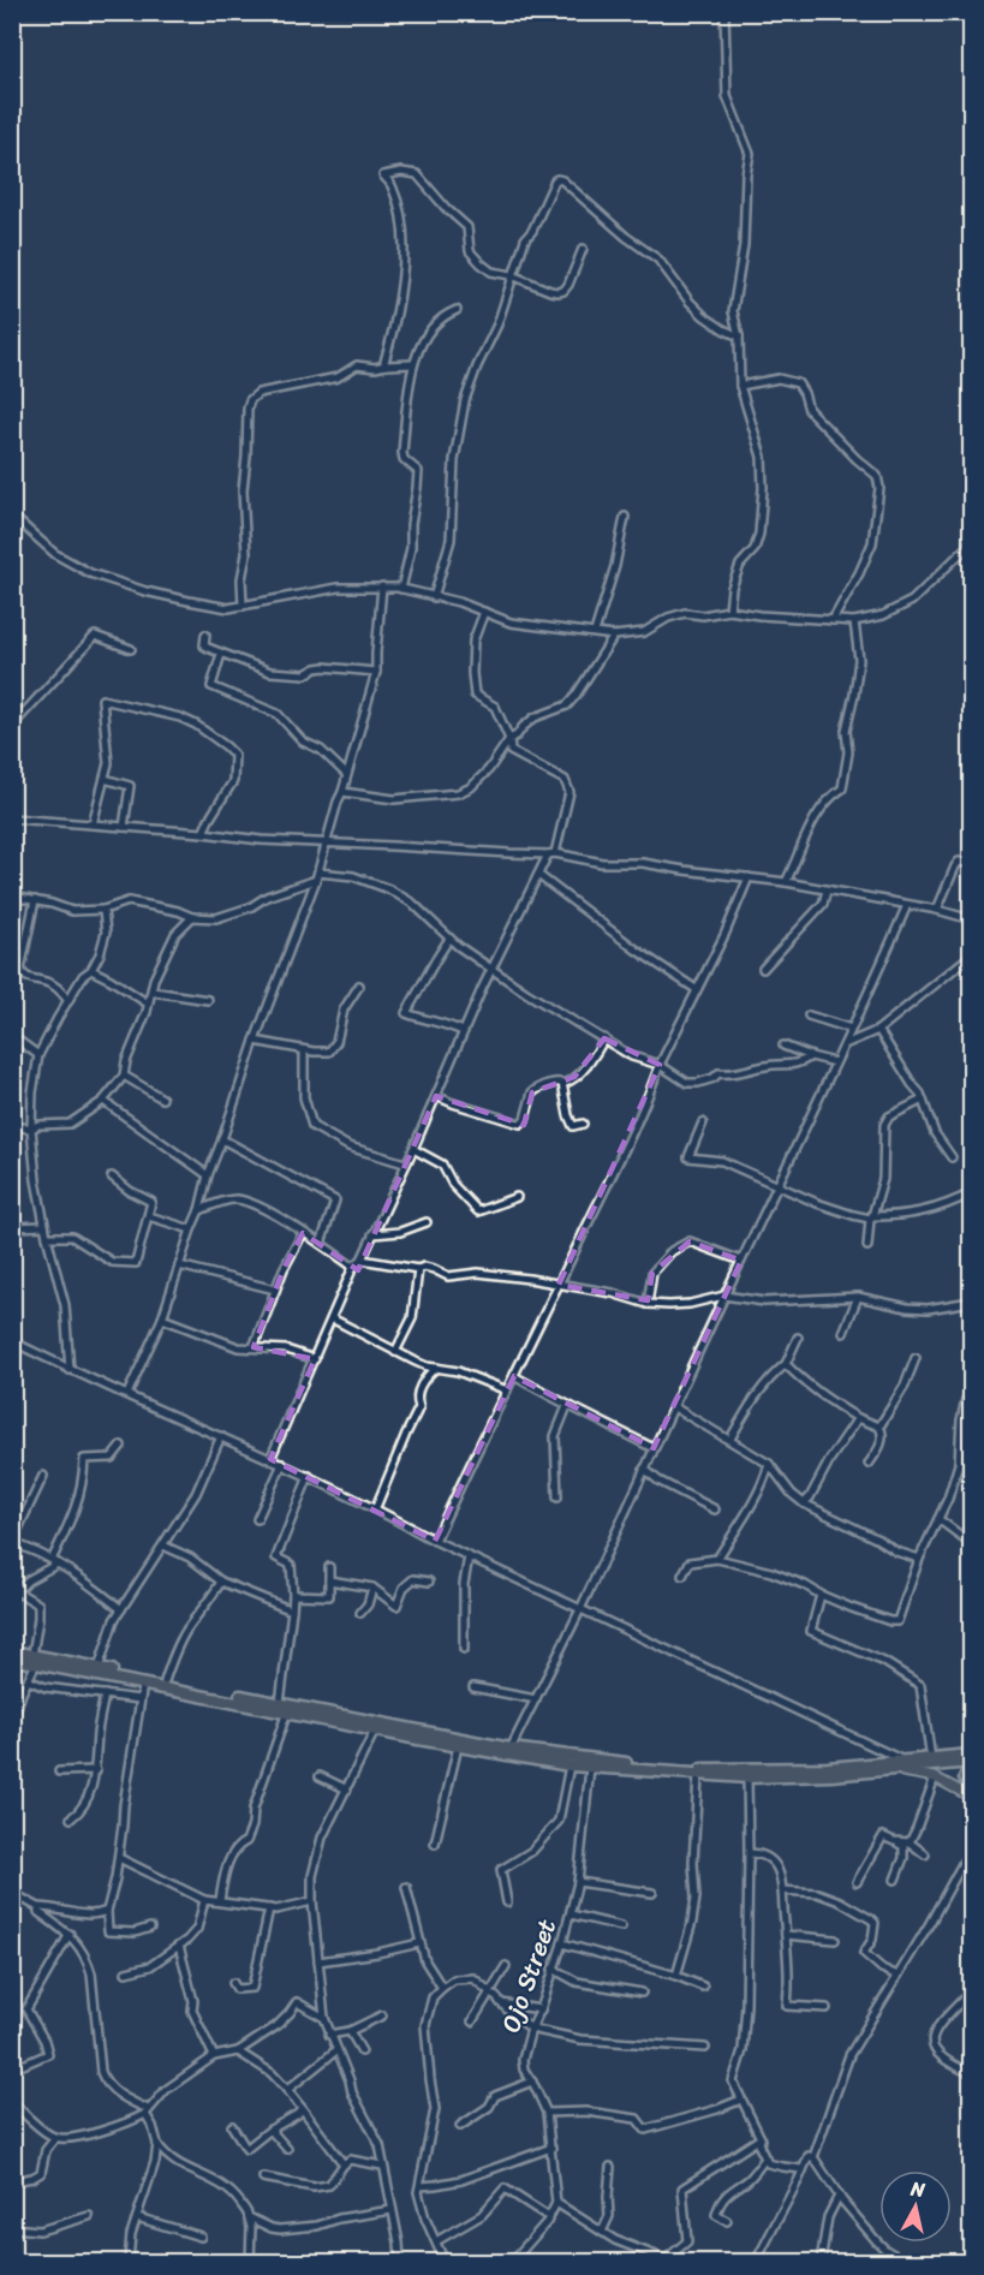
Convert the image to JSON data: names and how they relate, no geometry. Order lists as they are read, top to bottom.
{
  "streets": {
    "street": ["Ojo Street"]
  },
  "north": "top"
}
